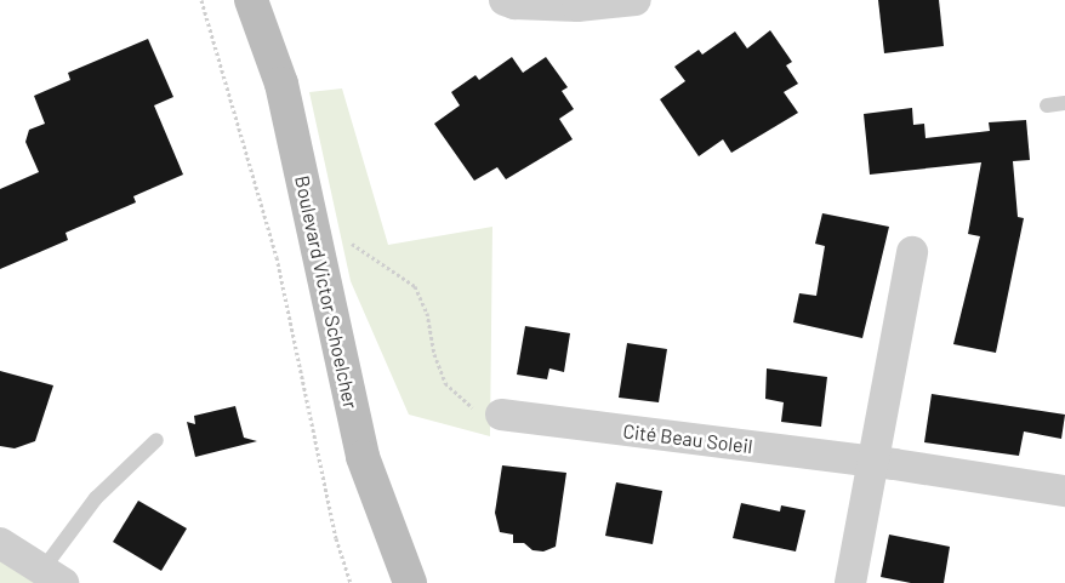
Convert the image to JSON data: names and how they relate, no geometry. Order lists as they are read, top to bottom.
{
  "streets": {
    "street": ["Boulevard Victor Schoelcher", "Cité Beau Soleil"]
  }
}
